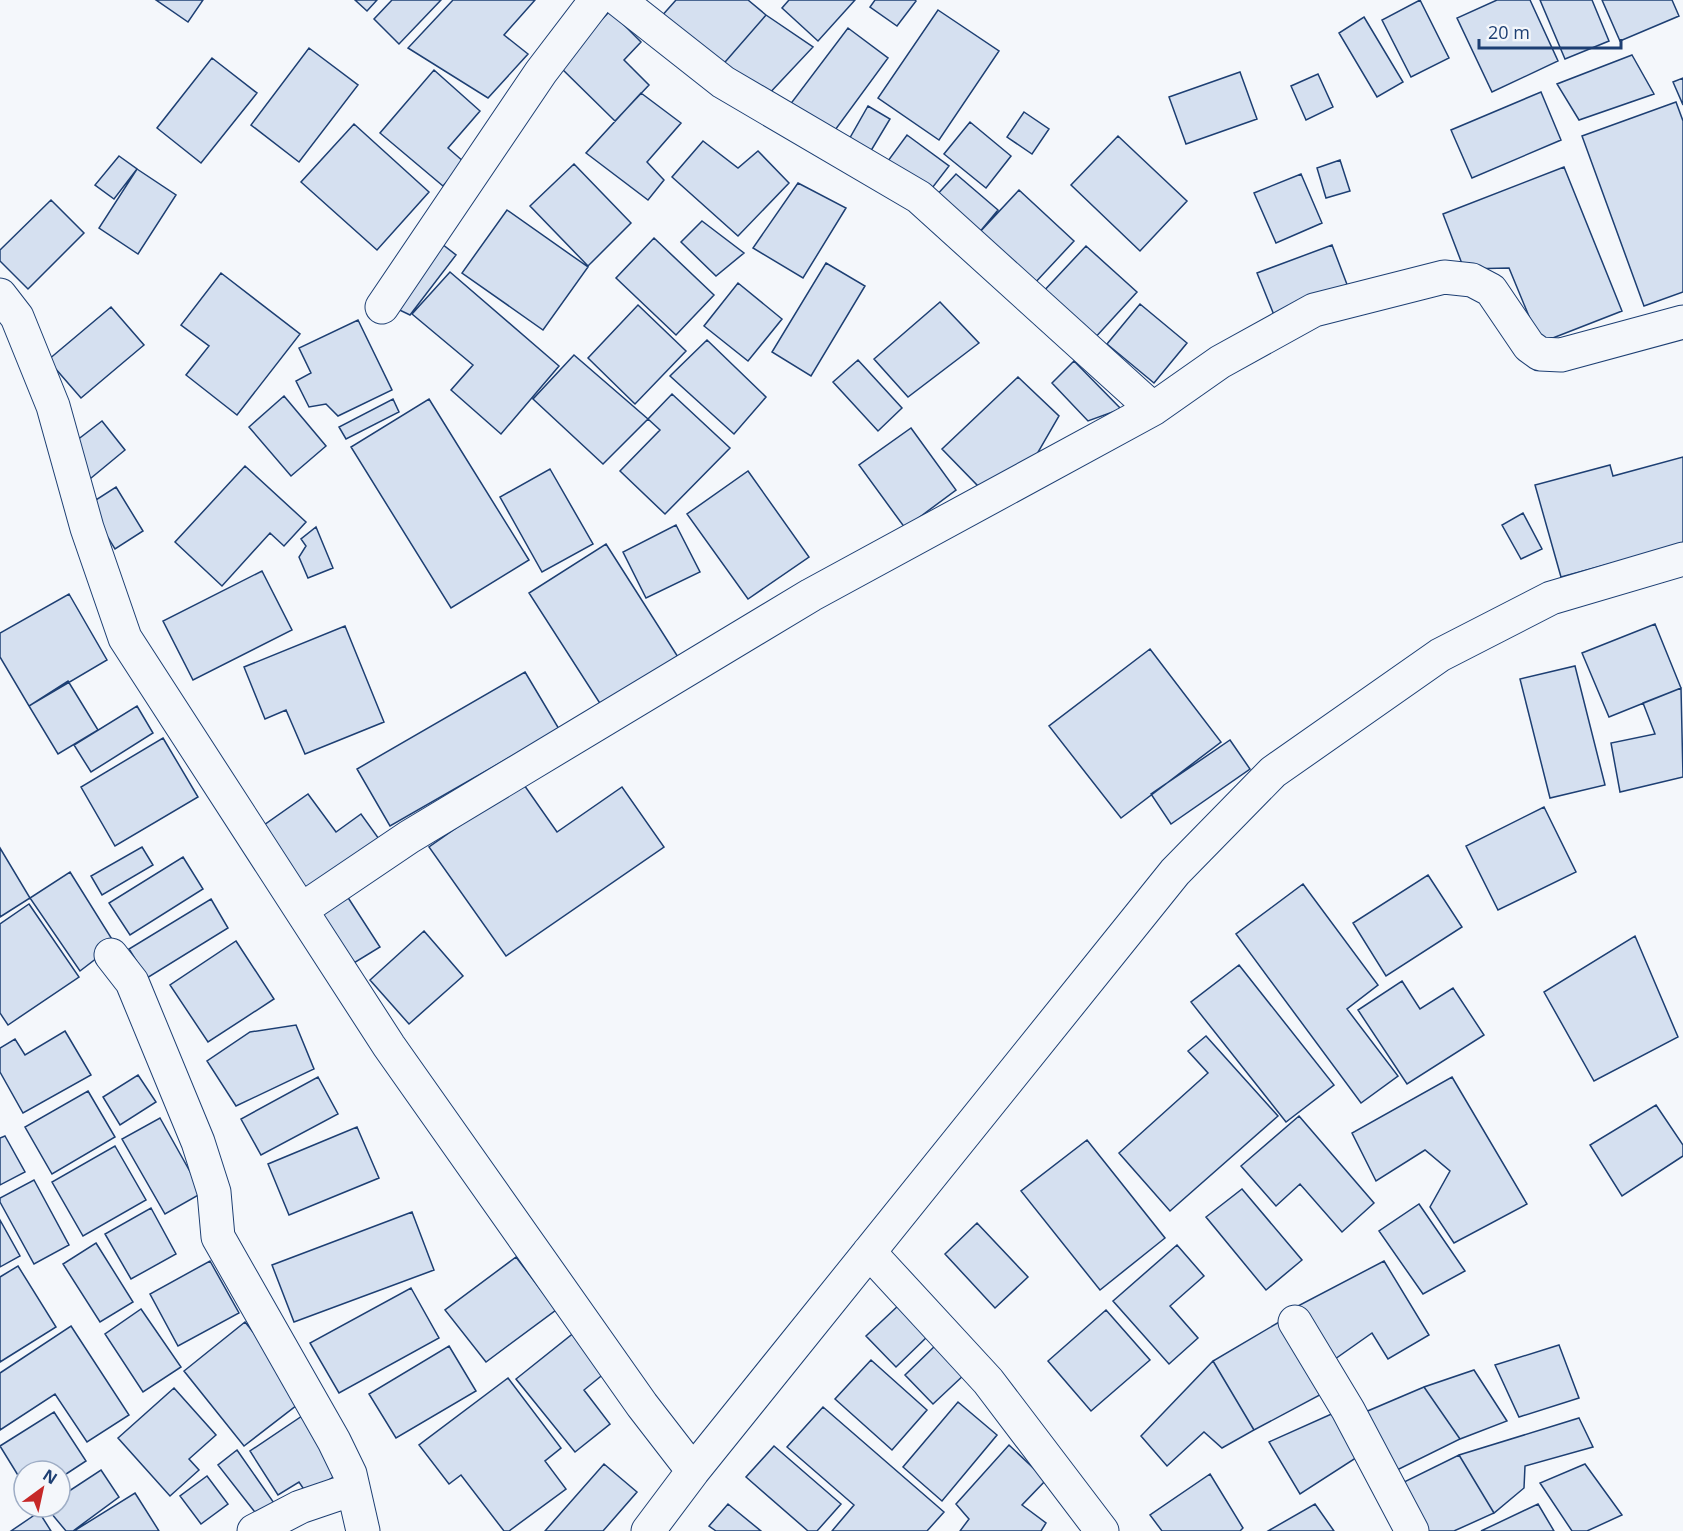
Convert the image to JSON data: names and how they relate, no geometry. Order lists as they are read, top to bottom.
{
  "scale_bar": "20 m",
  "north": "top right"
}
